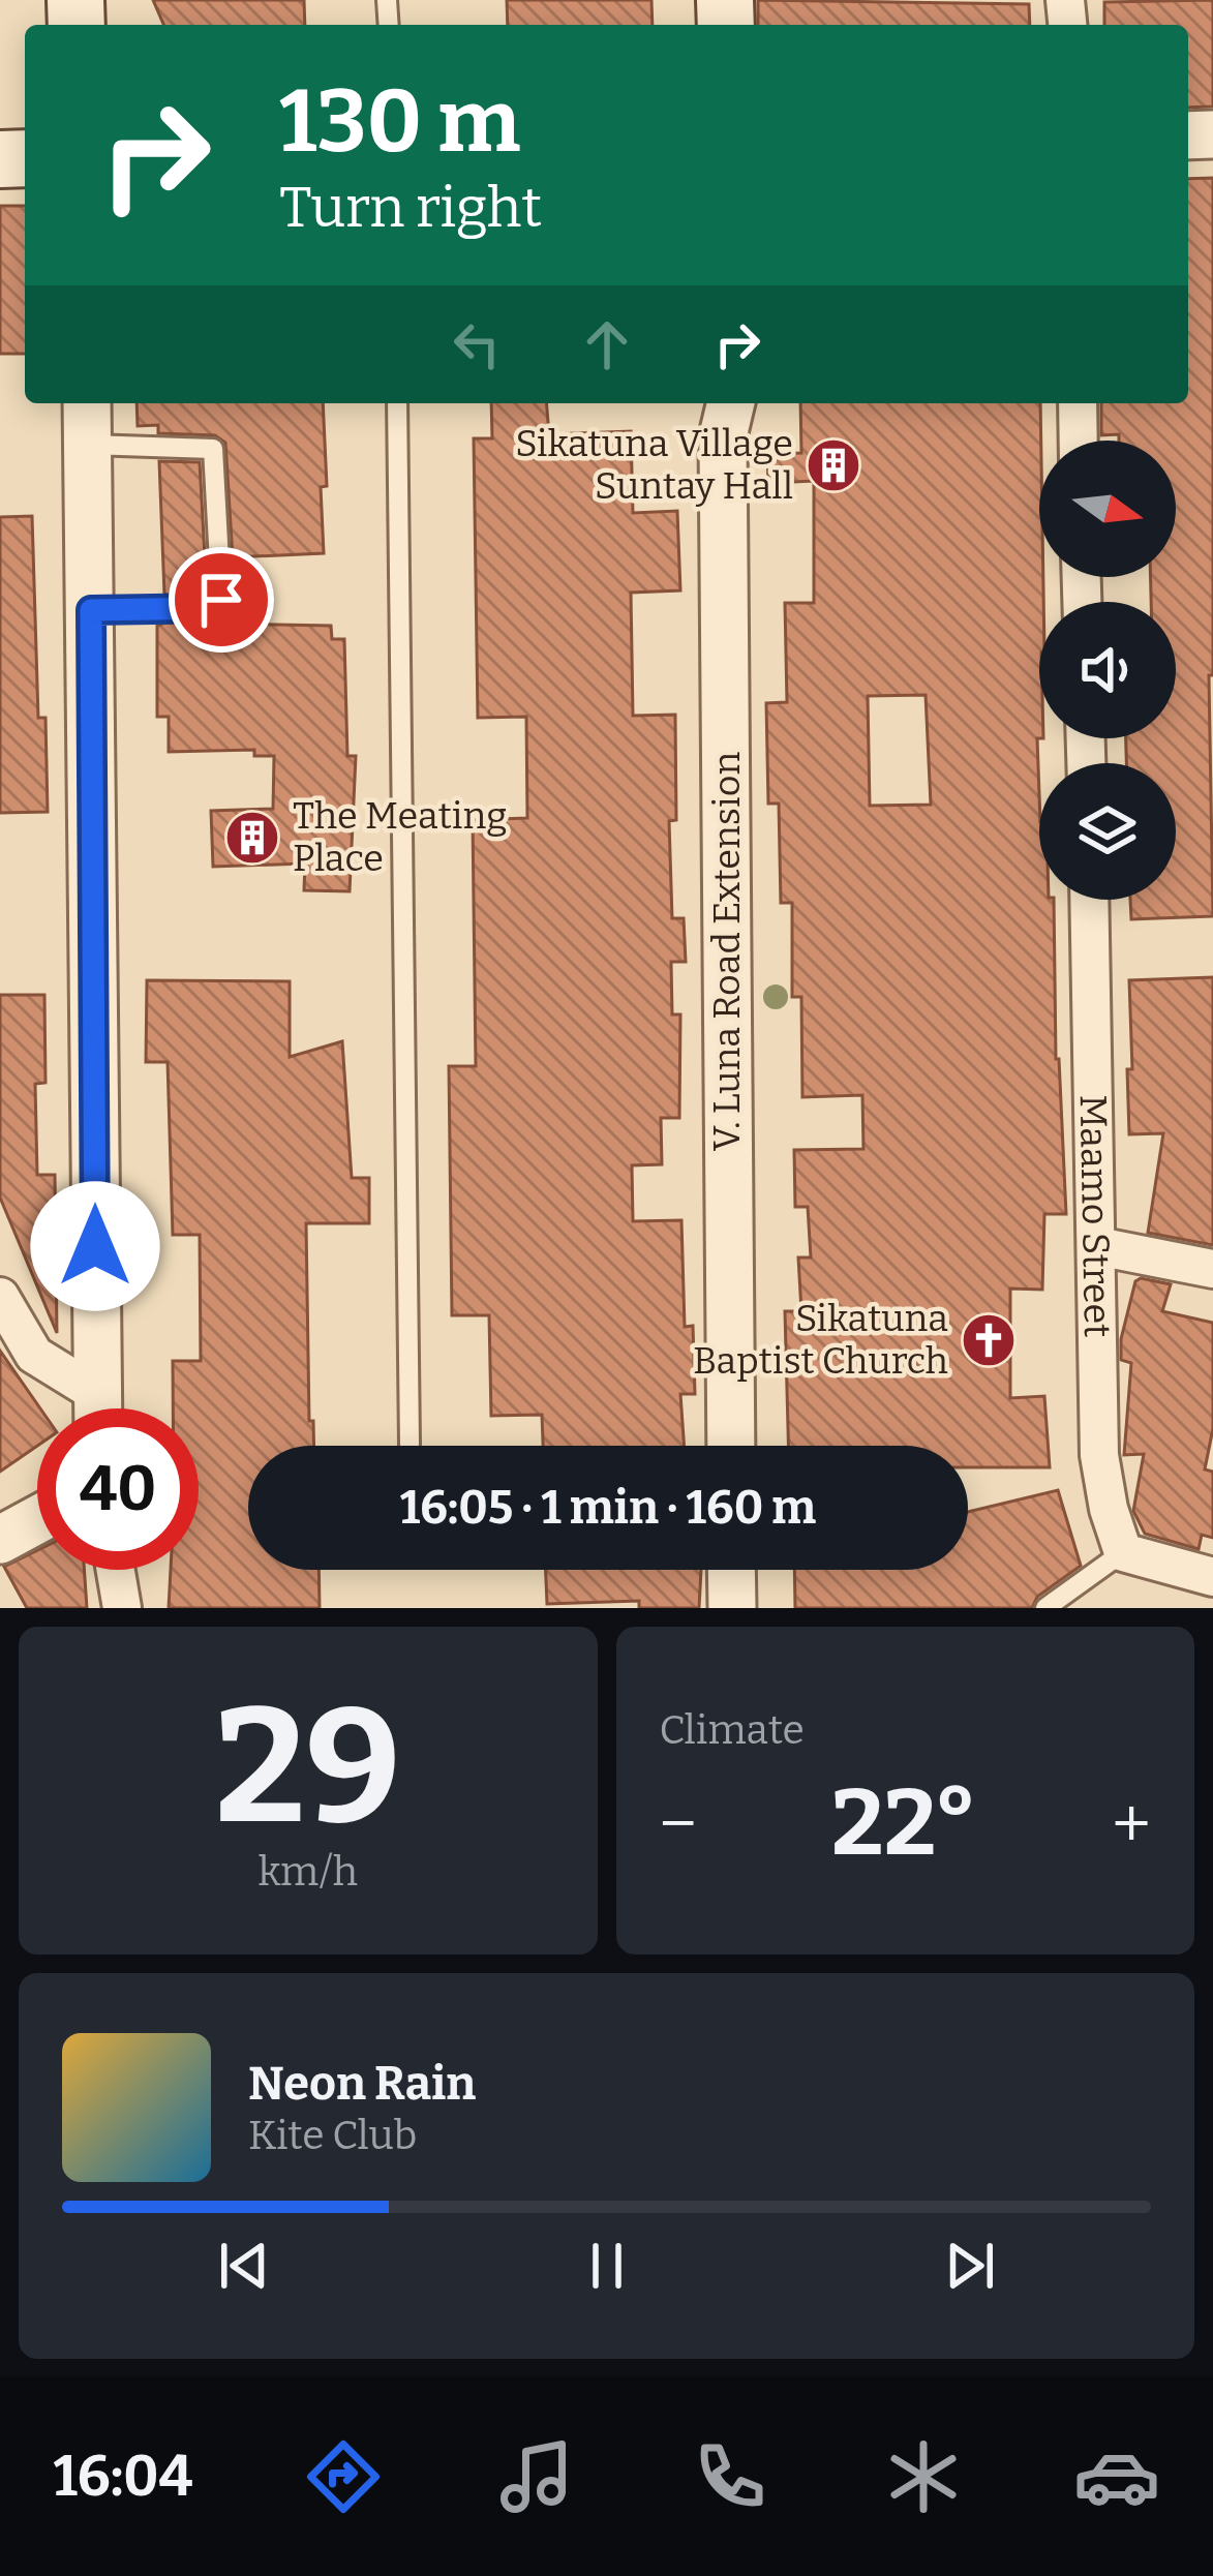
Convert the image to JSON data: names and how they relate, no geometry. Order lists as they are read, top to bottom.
{
  "streets": {
    "street": ["V. Luna Road Extension", "Maamo Street"]
  },
  "places": {
    "building": ["Sikatuna Village Suntay Hall", "The Meating Place"],
    "church": ["Sikatuna Baptist Church"]
  },
  "north": "right",
  "page": {
    "turn": ["130 m", "Turn right"],
    "limit": "40",
    "trip": "16:05 · 1 min · 160 m",
    "tile": [
      ["29", "km/h"],
      "Climate"
    ],
    "heat": ["−", "22°", "+"],
    "song": ["Neon Rain", "Kite Club"],
    "tabs": "16:04"
  }
}
